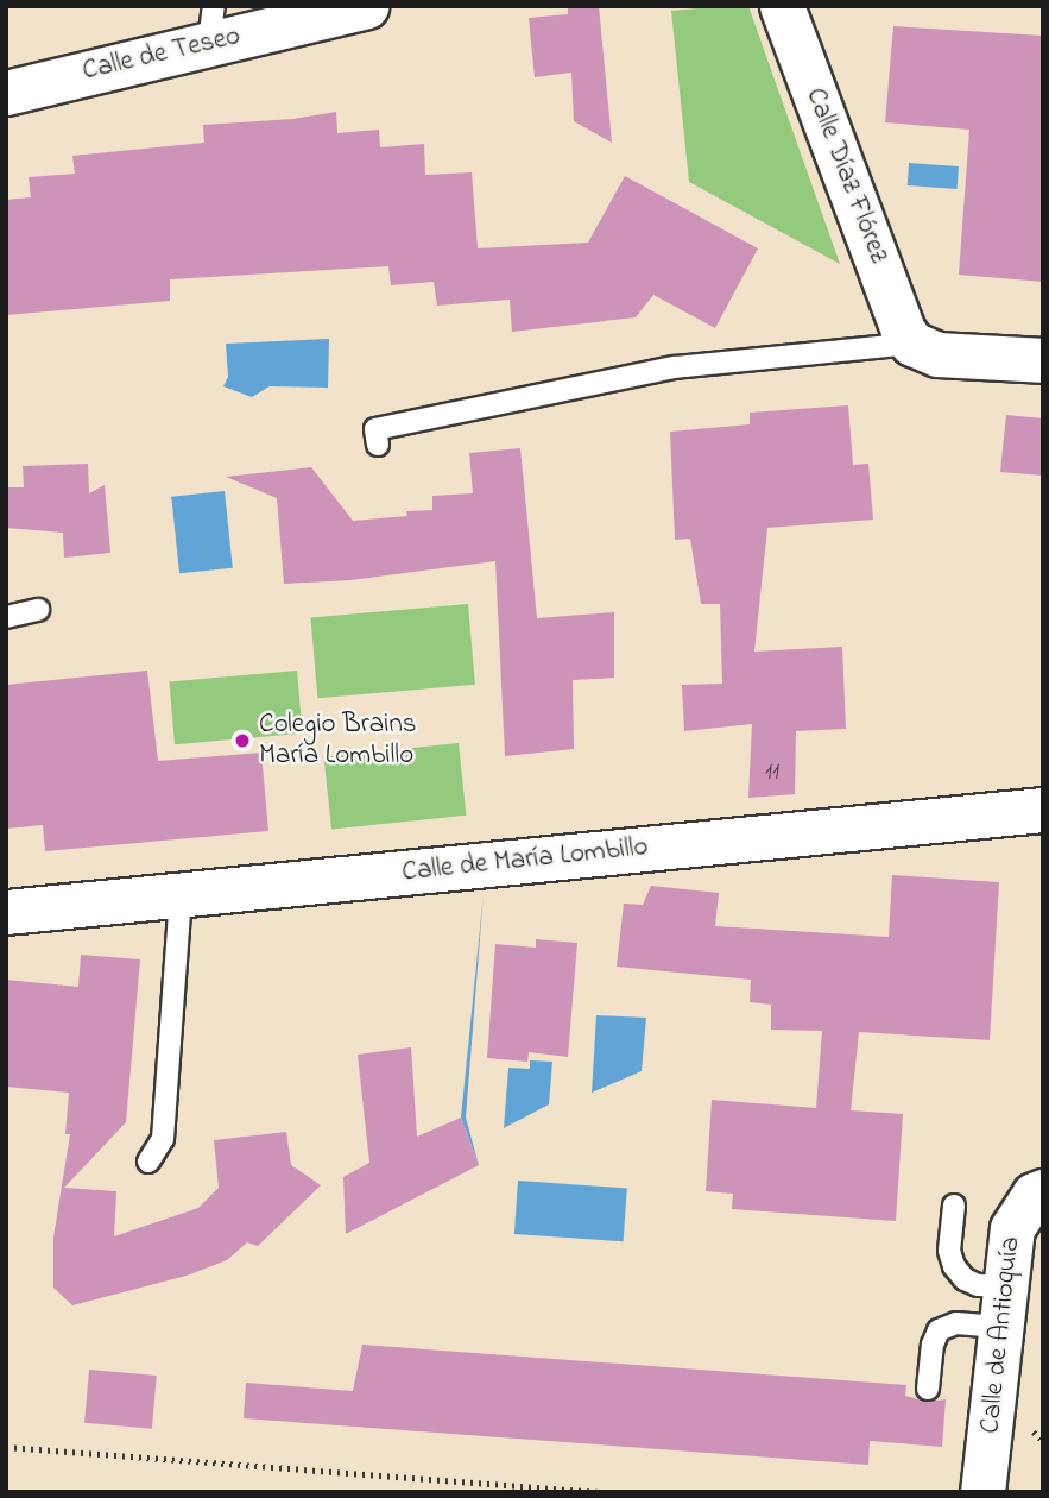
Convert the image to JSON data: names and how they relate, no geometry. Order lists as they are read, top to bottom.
{
  "streets": {
    "street": [
      "Calle de Teseo",
      "Calle Díaz Flórez",
      "Calle de María Lombillo",
      "Calle de Antioquía"
    ]
  },
  "places": ["Colegio Brains María Lombillo"],
  "house_numbers": ["11"]
}
